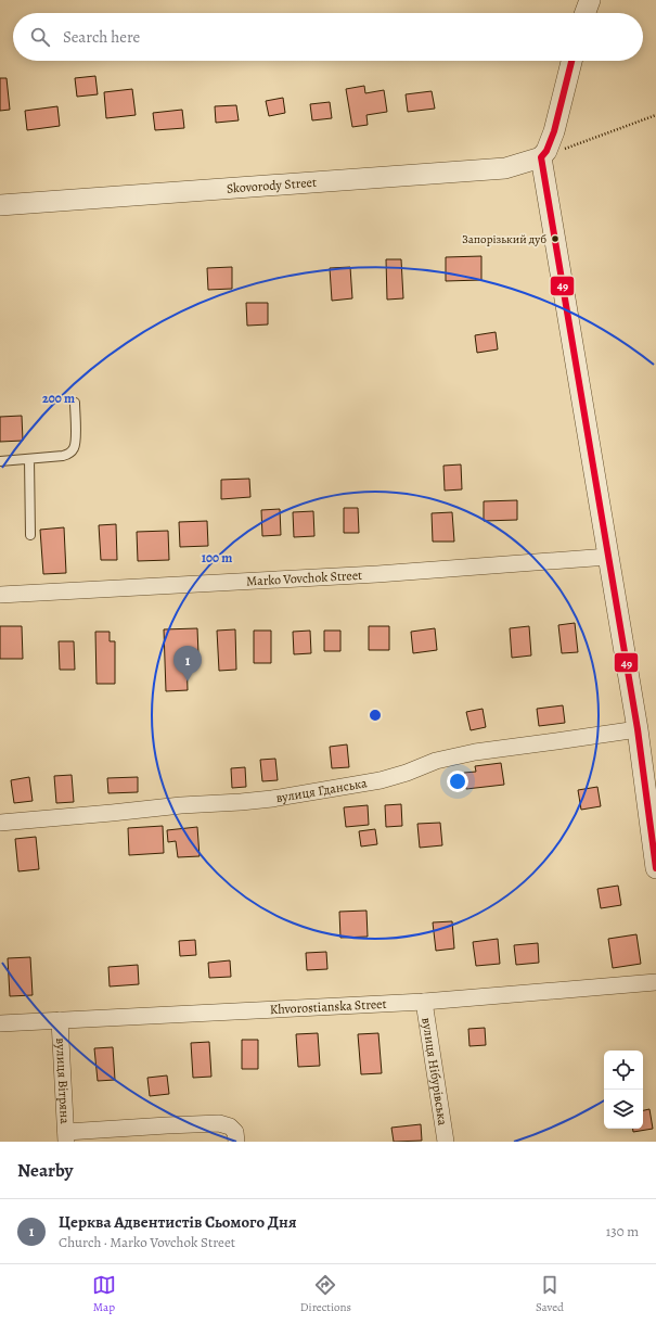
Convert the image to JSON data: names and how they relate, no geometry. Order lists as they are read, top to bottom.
{
  "streets": {
    "street": [
      "Skovorody Street",
      "Marko Vovchok Street",
      "вулиця Гданська",
      "Khvorostianska Street",
      "вулиця Нібурівська",
      "вулиця Вітряна"
    ]
  },
  "crossings": [
    ["Khvorostianska Street", "вулиця Нібурівська"],
    ["Khvorostianska Street", "вулиця Вітряна"]
  ],
  "places": ["Запорізький дуб"],
  "lines": ["transit line 49"],
  "page": {
    "search": "Search here",
    "pins": "1",
    "heading": "Nearby",
    "list": [
      {
        "mark": "1",
        "name": "Церква Адвентистів Сьомого Дня",
        "note": "Church · Marko Vovchok Street",
        "value": "130 m"
      }
    ],
    "nav": ["Map", "Directions", "Saved"]
  },
  "rings": ["200 m", "100 m"]
}
